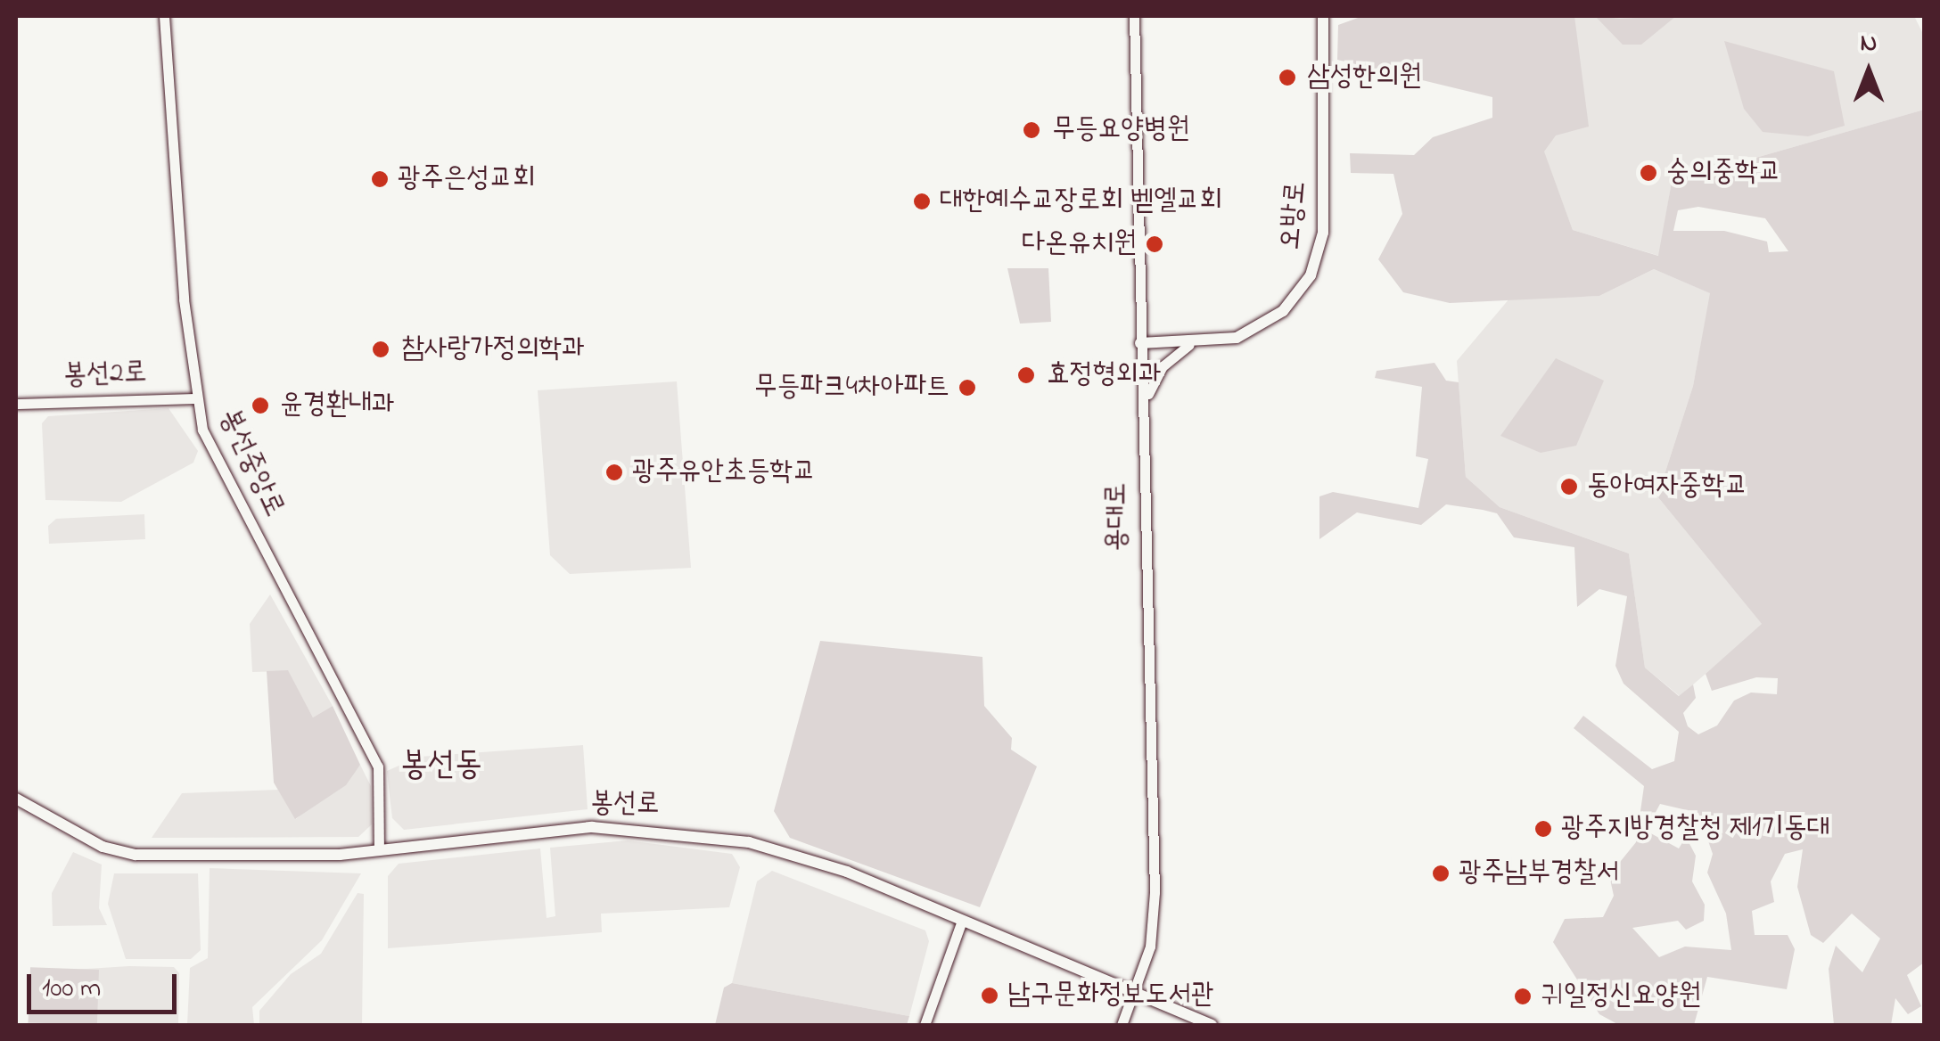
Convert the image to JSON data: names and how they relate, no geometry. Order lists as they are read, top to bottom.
{
  "streets": {
    "main road": ["오방로", "봉선로"],
    "street": ["봉선2로", "봉선중앙로", "용대로"]
  },
  "crossings": [
    ["오방로", "용대로"],
    ["봉선2로", "봉선중앙로"],
    ["봉선중앙로", "봉선로"],
    ["용대로", "봉선로"]
  ],
  "districts": ["봉선동"],
  "places": [
    "삼성한의원",
    "무등요양병원",
    "숭의중학교",
    "광주은성교회",
    "대한예수교장로회 벧엘교회",
    "다온유치원",
    "참사랑가정의학과",
    "효정형외과",
    "무등파크4차아파트",
    "윤경환내과",
    "광주유안초등학교",
    "동아여자중학교",
    "광주지방경찰청 제1기동대",
    "광주남부경찰서",
    "남구문화정보도서관",
    "귀일정신요양원"
  ],
  "scale_bar": "100 m",
  "north": "top"
}
